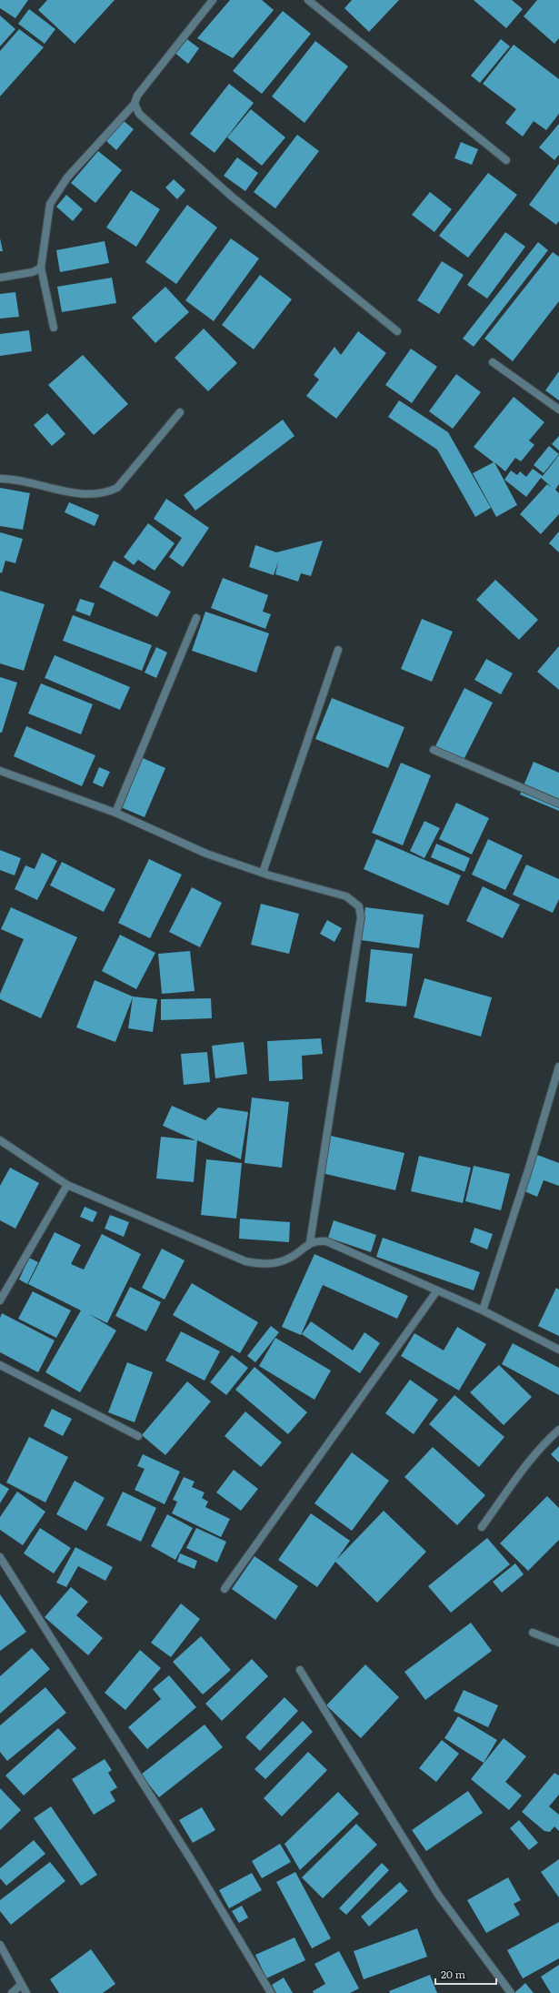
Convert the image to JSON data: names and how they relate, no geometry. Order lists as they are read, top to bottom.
{
  "scale_bar": "20 m"
}
